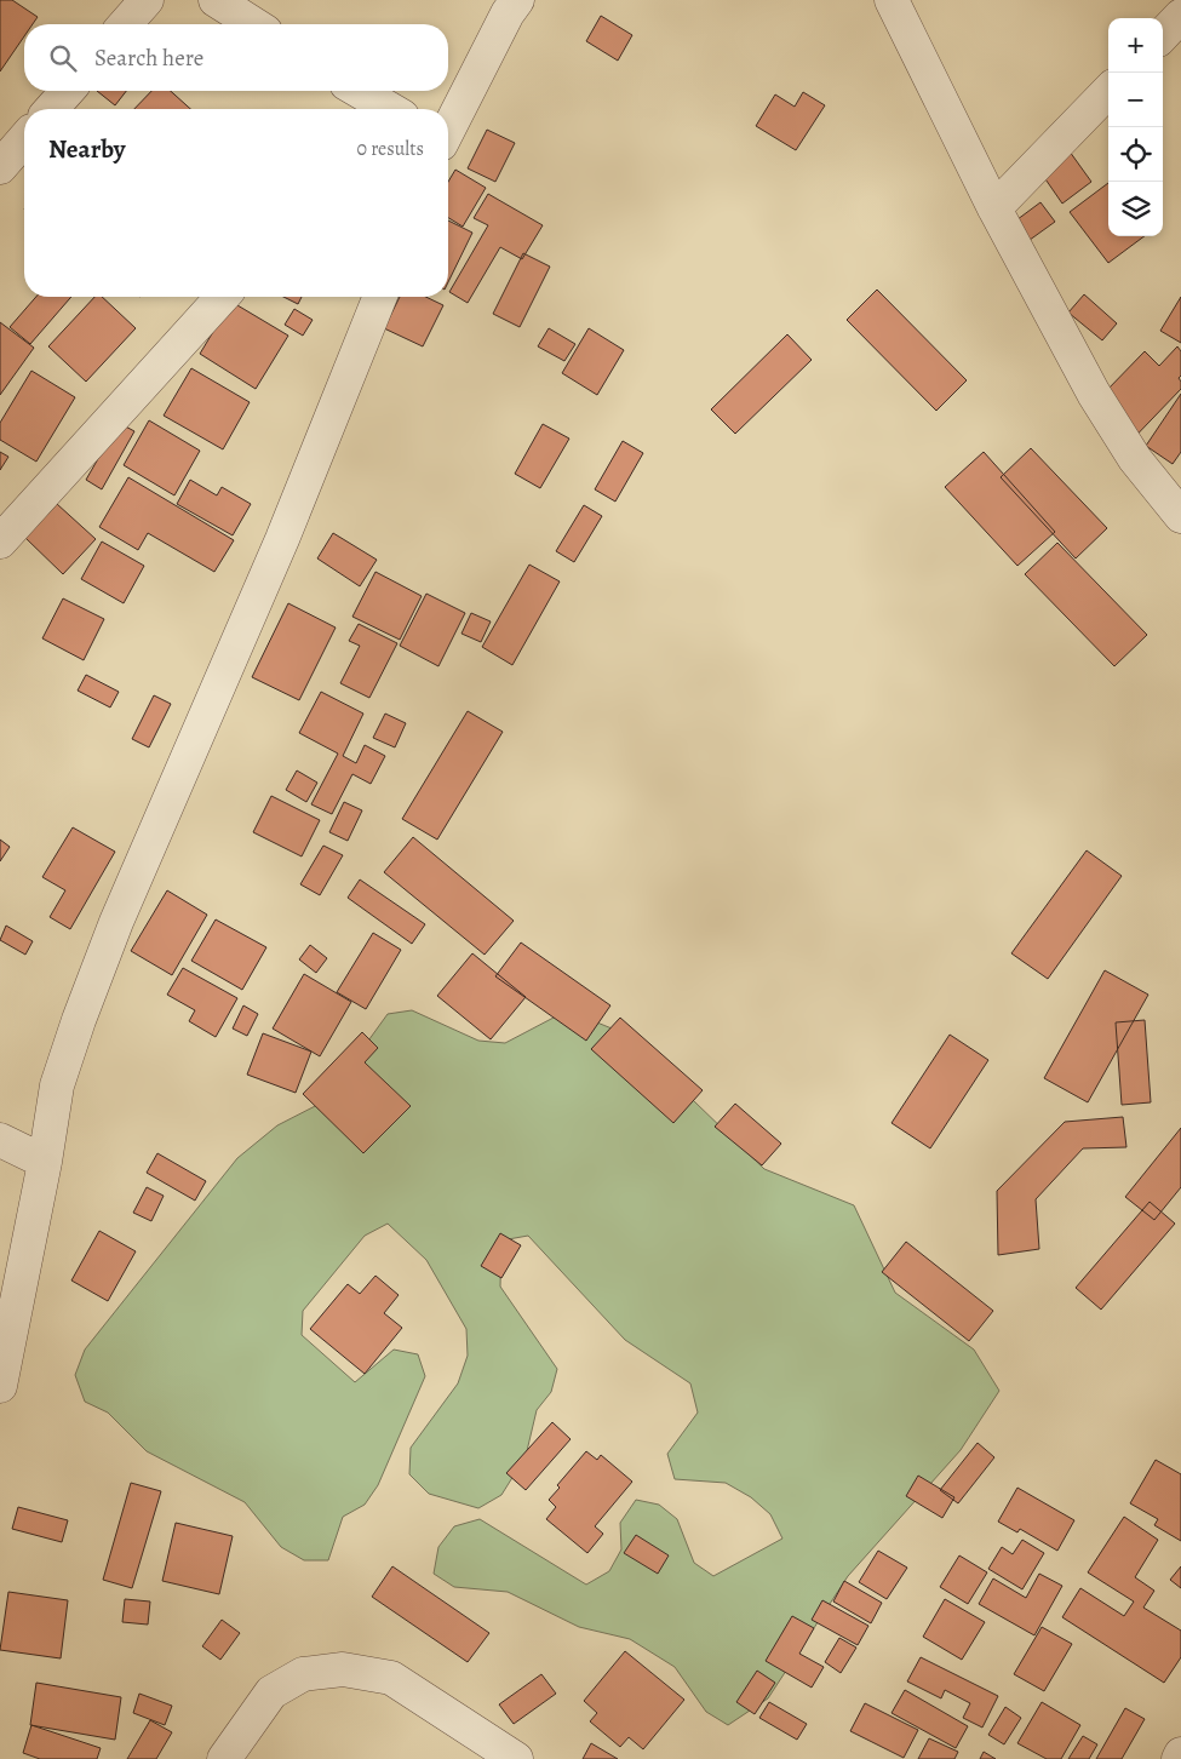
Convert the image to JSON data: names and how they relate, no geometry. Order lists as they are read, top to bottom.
{
  "page": {
    "map_buttons": ["+", "−"],
    "search": "Search here",
    "heading": ["Nearby", "0 results"]
  }
}
